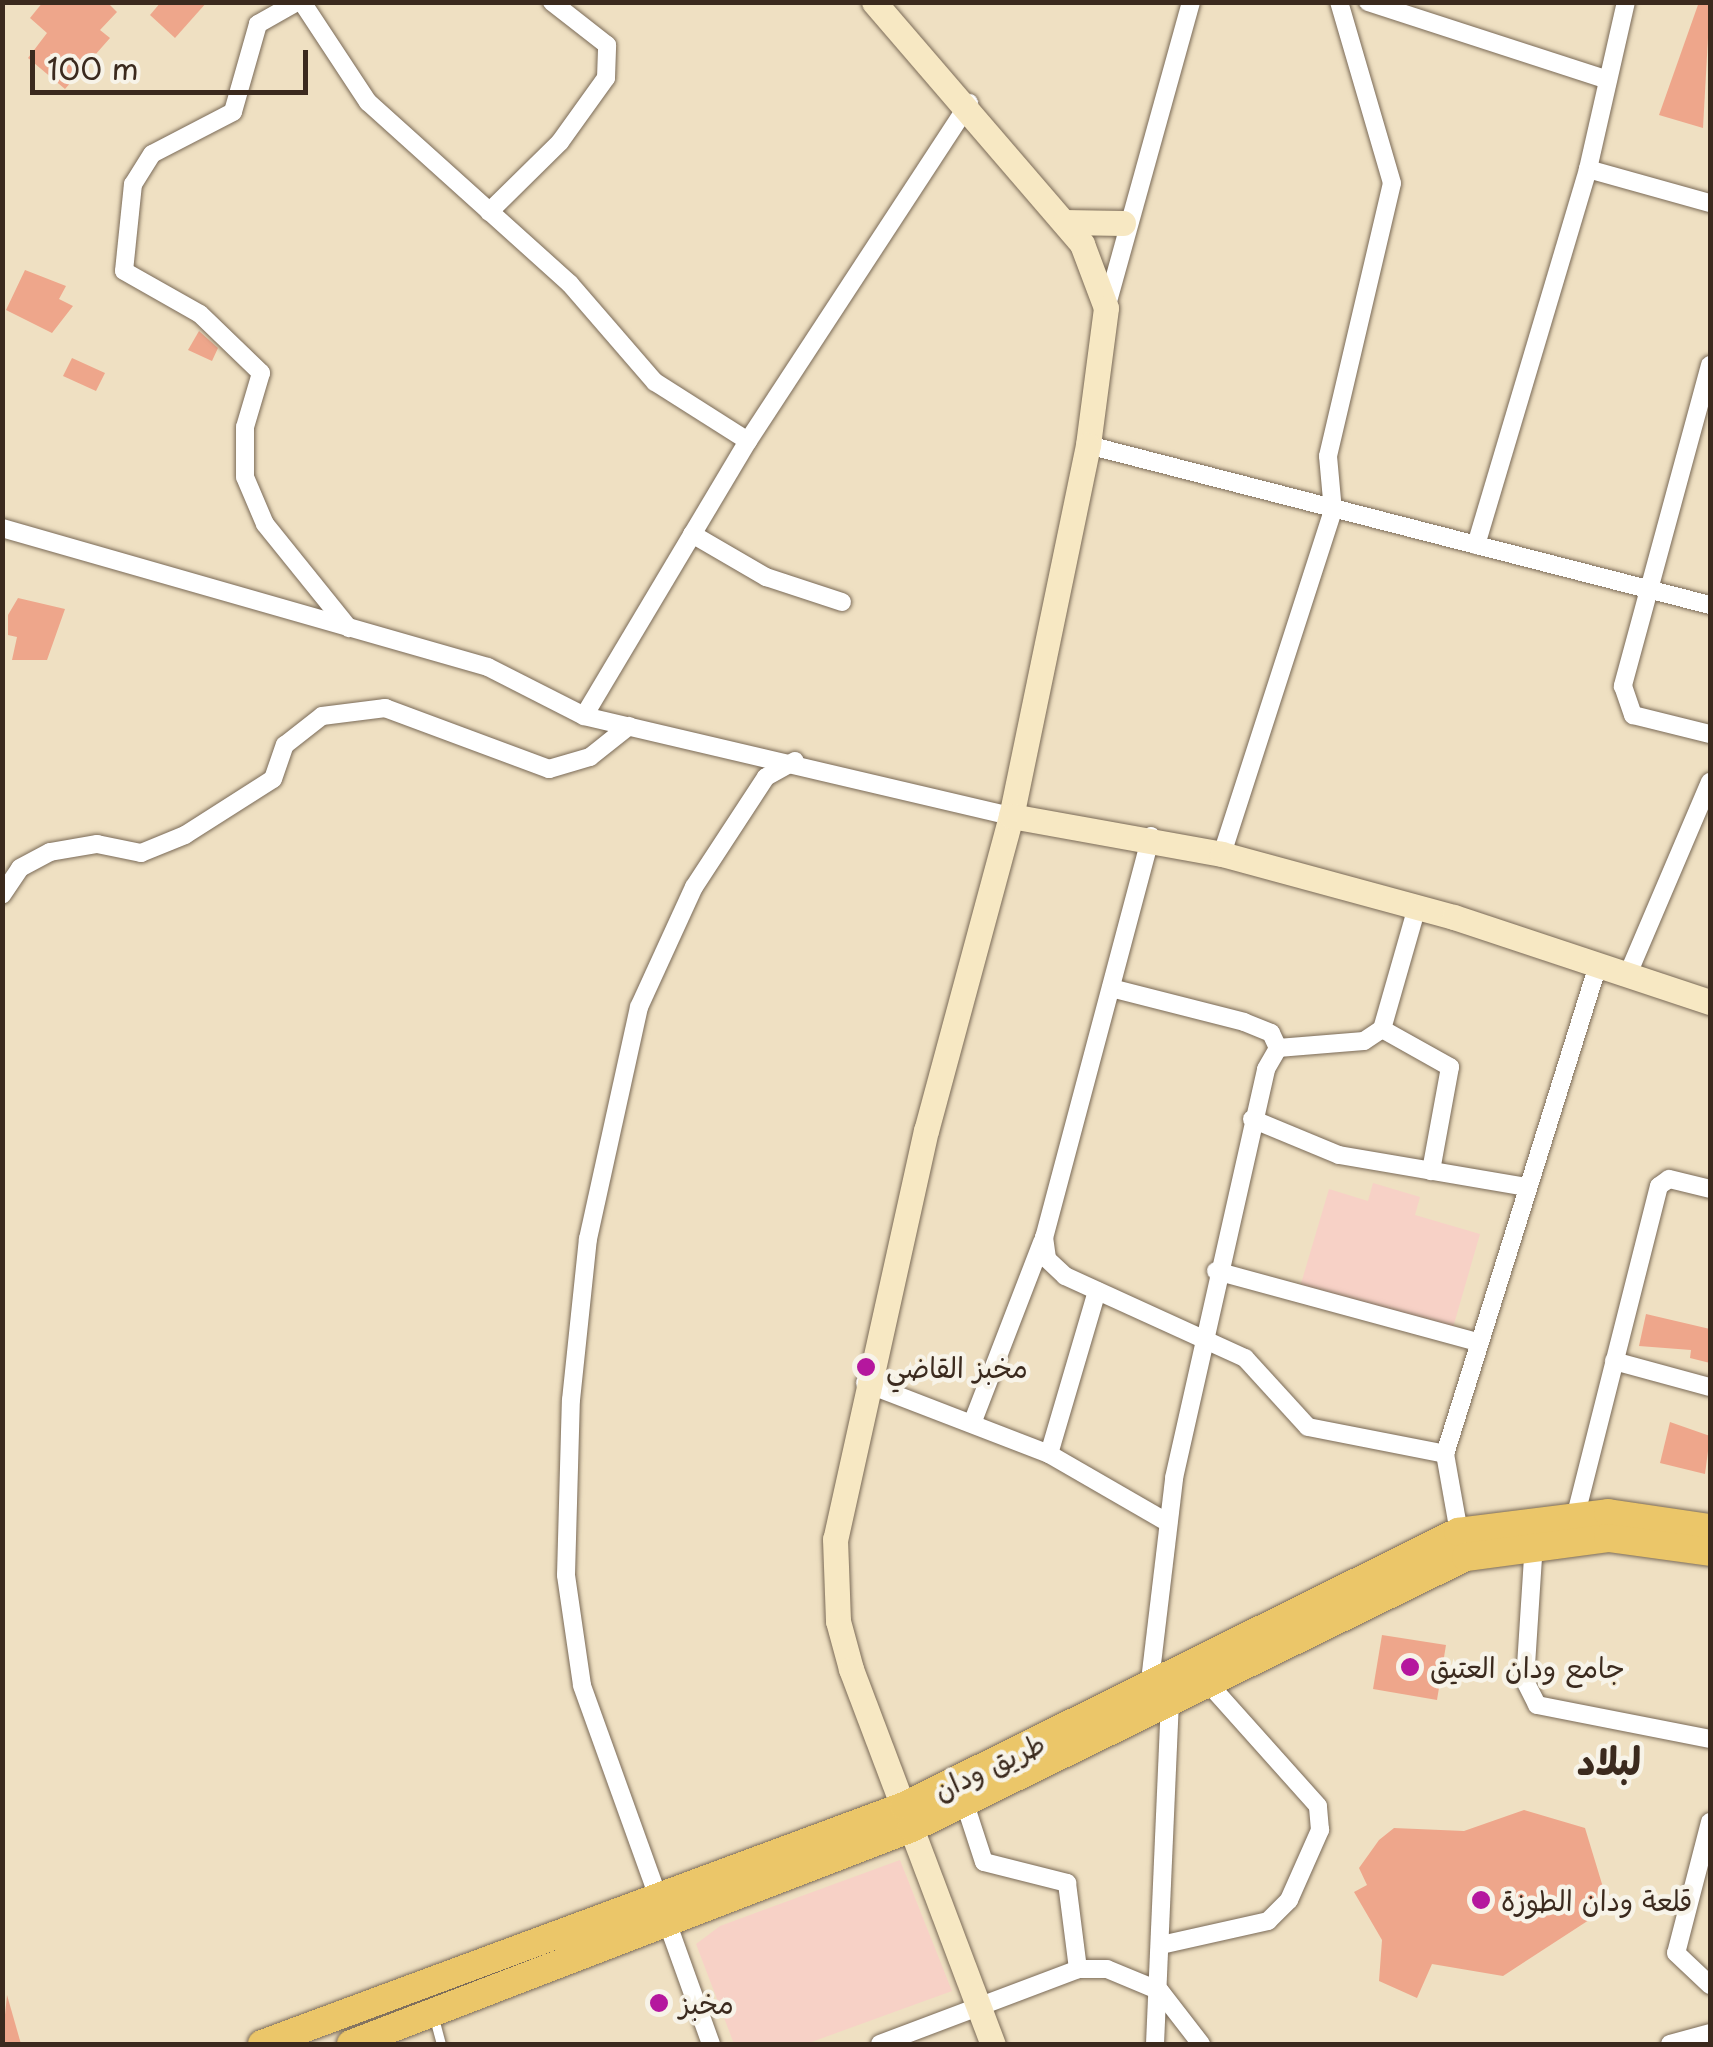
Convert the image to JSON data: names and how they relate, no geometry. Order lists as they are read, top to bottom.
{
  "streets": {
    "main road": ["طريق ودان"]
  },
  "districts": ["لبلاد"],
  "places": [
    "مخبز القاضي",
    "جامع ودان العتيق",
    "قلعة ودان الطوزة",
    "مخبز"
  ],
  "scale_bar": "100 m"
}
